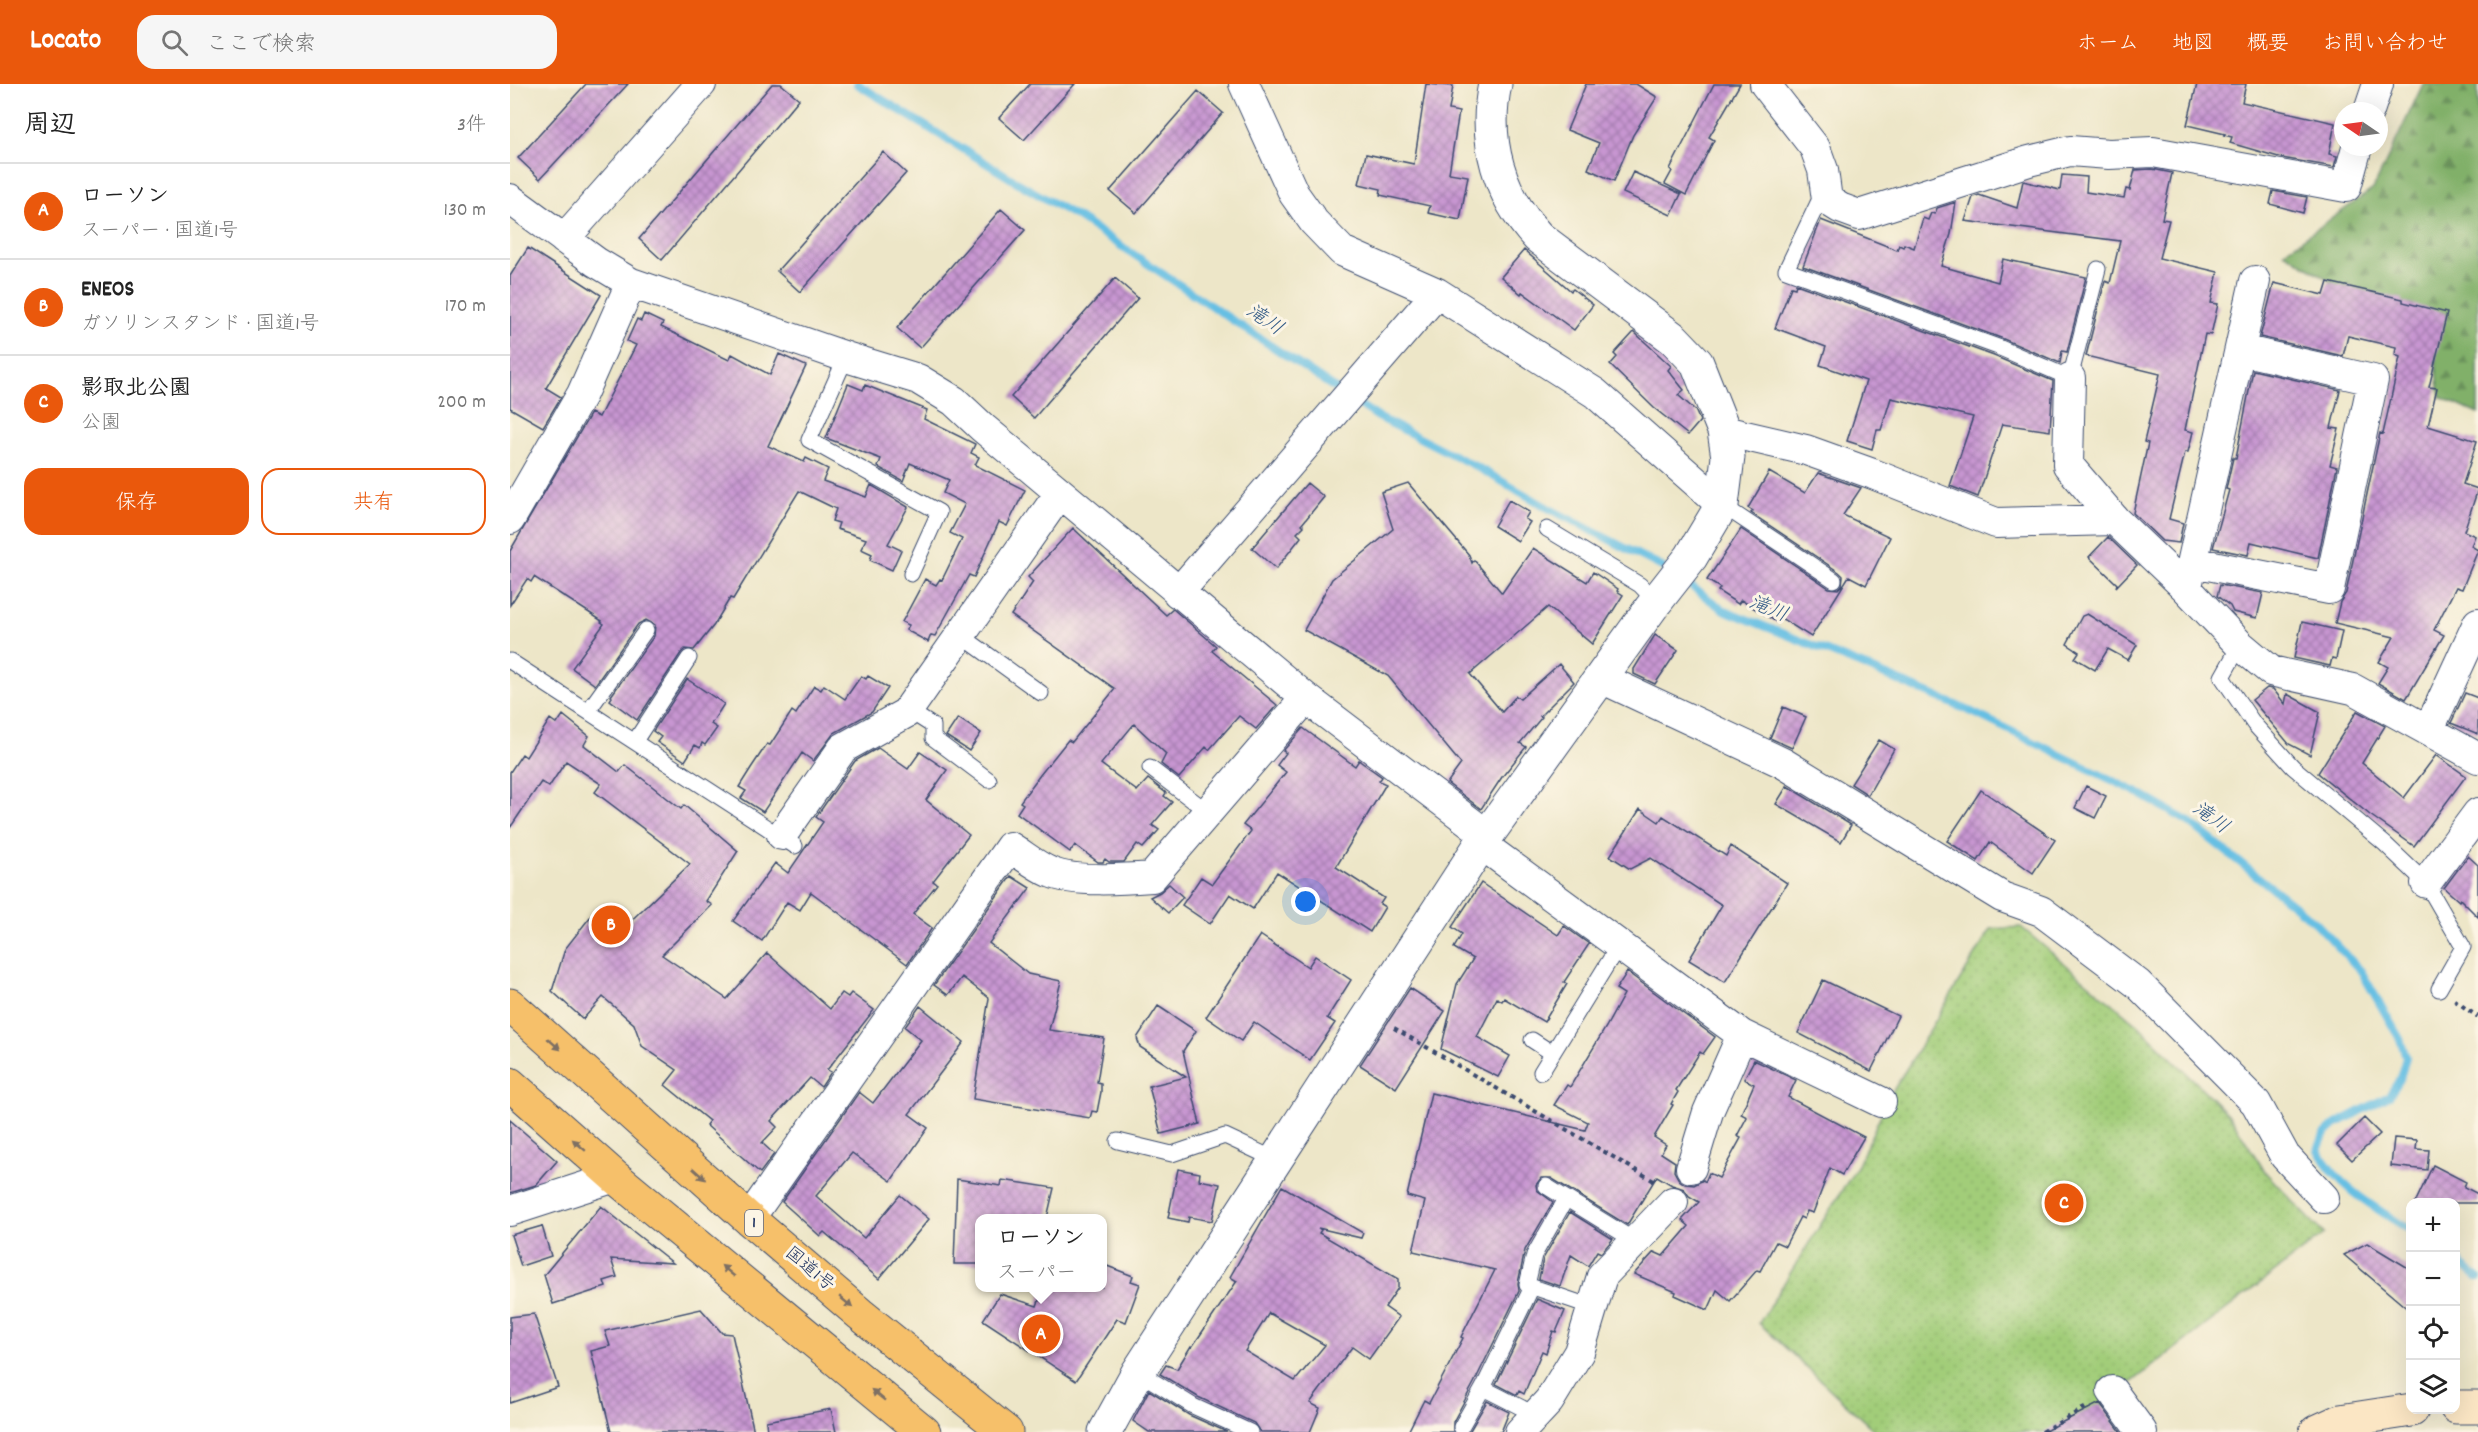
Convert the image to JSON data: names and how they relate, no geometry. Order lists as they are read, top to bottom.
{
  "streets": {
    "highway": ["1", "国道1号"]
  },
  "water": ["滝川"],
  "north": "left",
  "page": {
    "header": "Locato",
    "search": "ここで検索",
    "nav": [
      "ホーム",
      "地図",
      "概要",
      "お問い合わせ"
    ],
    "heading": ["周辺", "3件"],
    "list": [
      {
        "mark": "A",
        "name": "ローソン",
        "note": "スーパー · 国道1号",
        "value": "130 m"
      },
      {
        "mark": "B",
        "name": "ENEOS",
        "note": "ガソリンスタンド · 国道1号",
        "value": "170 m"
      },
      {
        "mark": "C",
        "name": "影取北公園",
        "note": "公園",
        "value": "200 m"
      }
    ],
    "buttons": ["保存", "共有"],
    "pins": ["B", "C", "A"],
    "map_buttons": ["+", "−"],
    "popup": ["ローソン", "スーパー"]
  }
}
